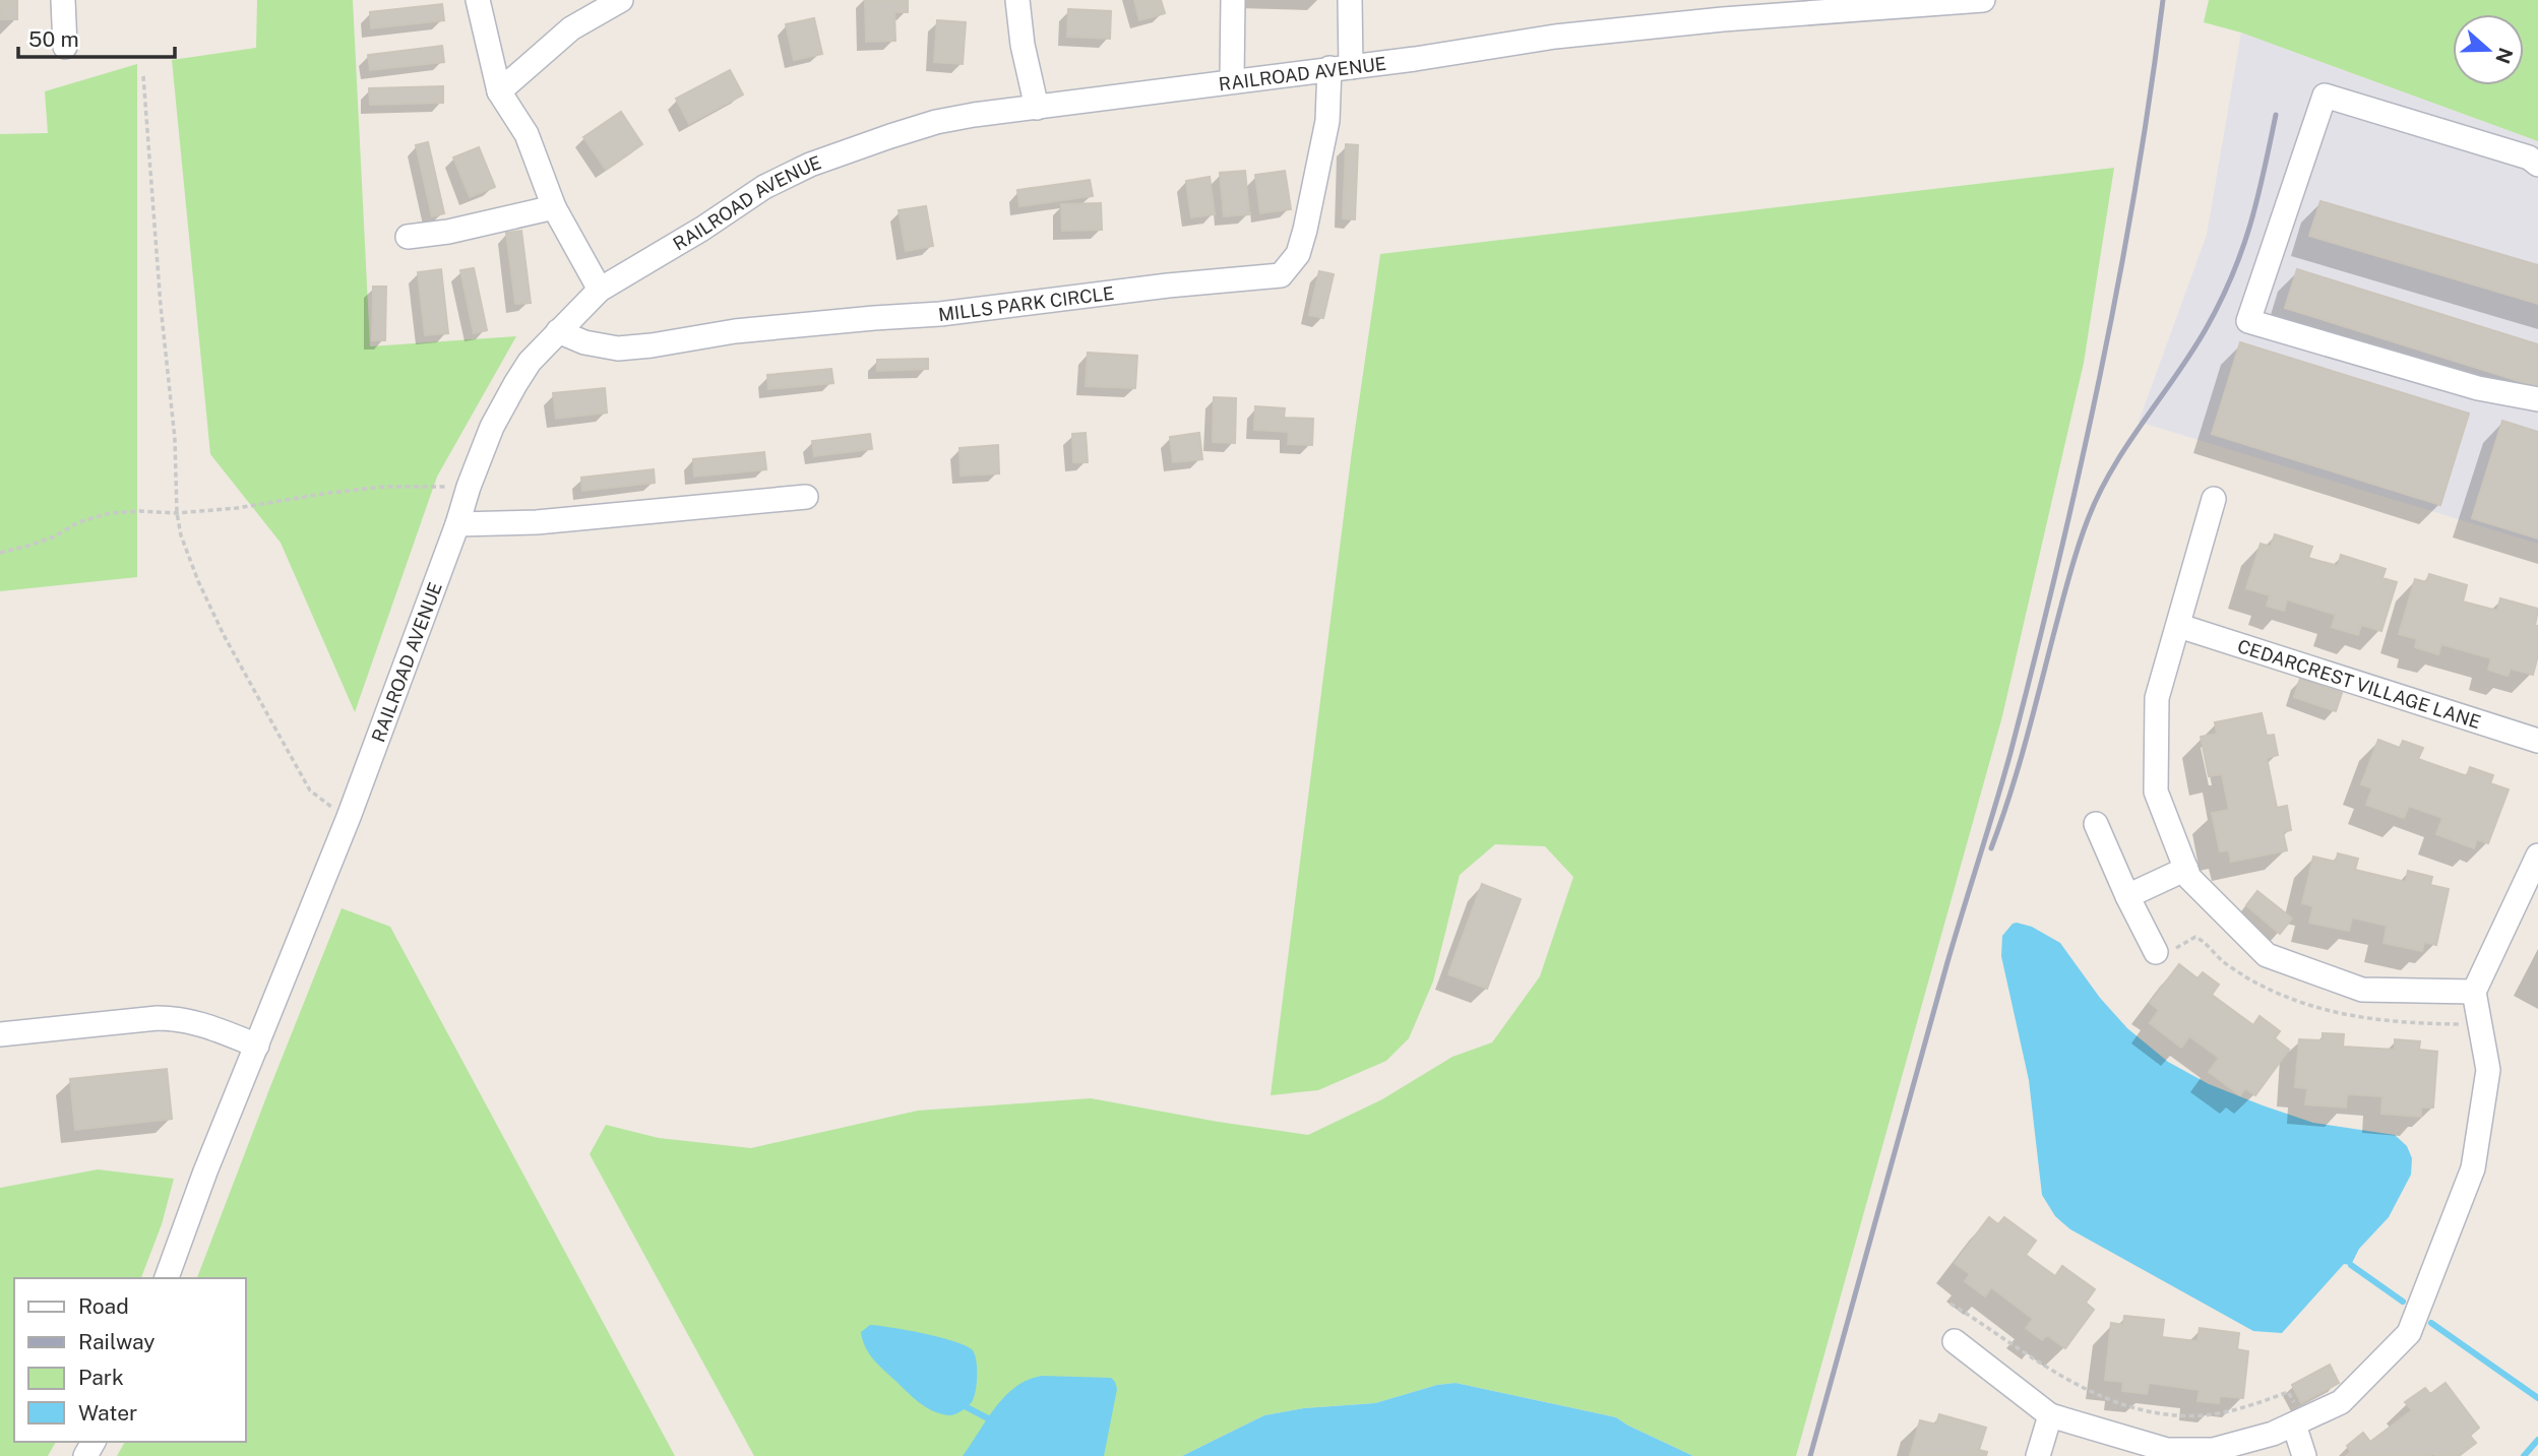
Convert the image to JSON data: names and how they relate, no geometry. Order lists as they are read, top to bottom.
{
  "streets": {
    "street": ["RAILROAD AVENUE", "MILLS PARK CIRCLE", "CEDARCREST VILLAGE LANE"]
  },
  "crossings": [
    ["RAILROAD AVENUE", "MILLS PARK CIRCLE"]
  ],
  "legend": [
    "Road",
    "Railway",
    "Park",
    "Water"
  ],
  "scale_bar": "50 m",
  "north": "right"
}
